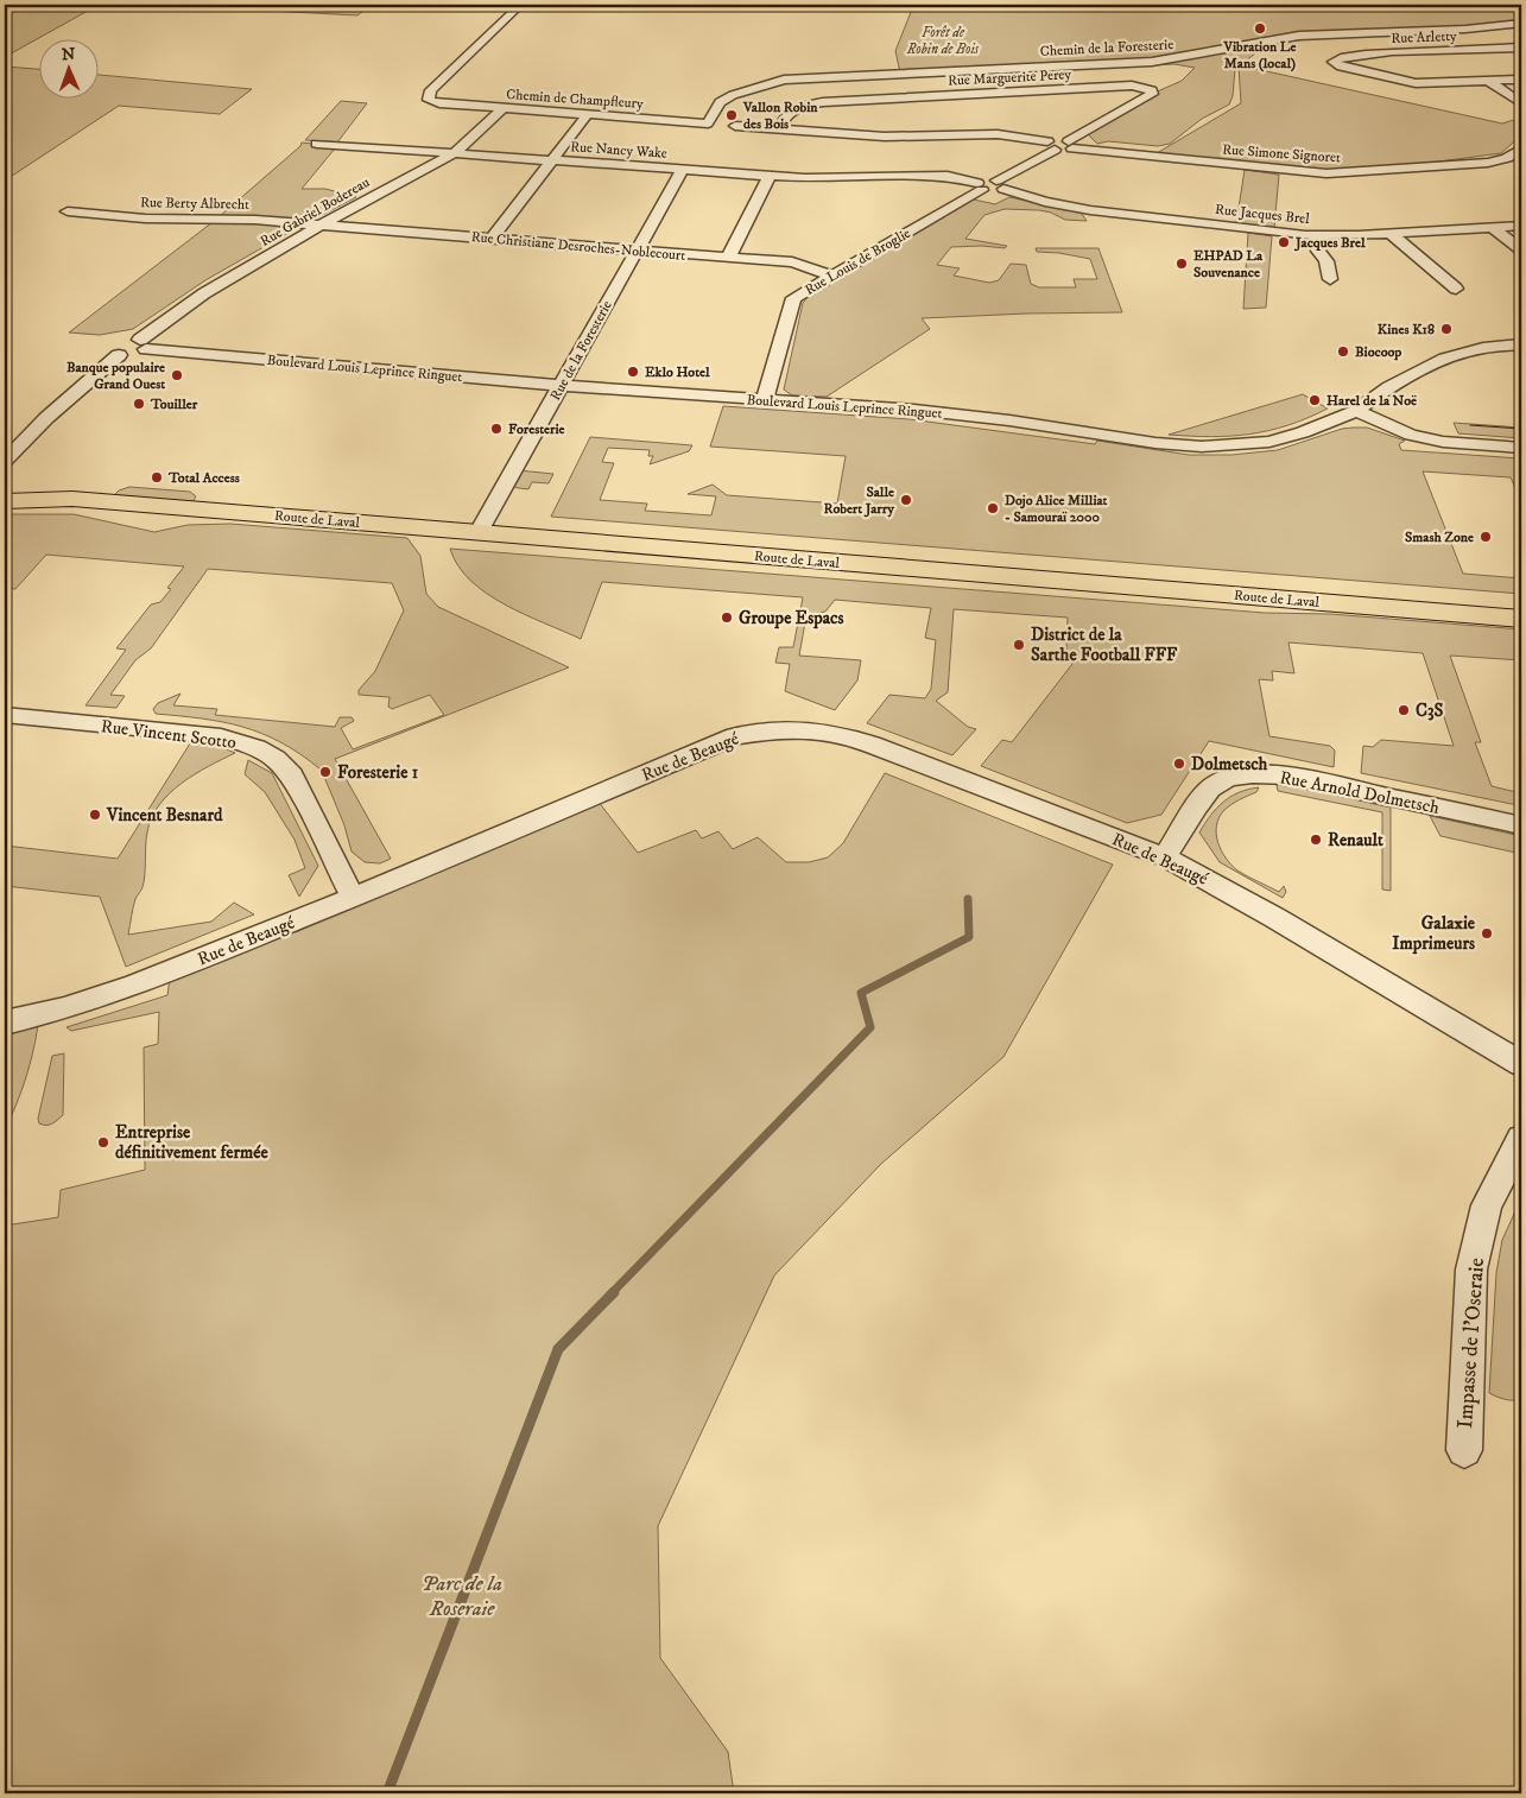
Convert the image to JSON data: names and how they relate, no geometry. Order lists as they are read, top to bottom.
{
  "streets": {
    "main road": ["Route de Laval"],
    "street": [
      "Rue Arletty",
      "Chemin de la Foresterie",
      "Rue Marguerite Perey",
      "Chemin de Champfleury",
      "Rue Nancy Wake",
      "Rue Simone Signoret",
      "Rue Berty Albrecht",
      "Rue Gabriel Bodereau",
      "Rue Jacques Brel",
      "Rue Christiane Desroches-Noblecourt",
      "Rue Louis de Broglie",
      "Rue de la Foresterie",
      "Boulevard Louis Leprince Ringuet",
      "Rue Vincent Scotto",
      "Rue de Beaugé",
      "Rue Arnold Dolmetsch",
      "Impasse de l'Oseraie"
    ]
  },
  "crossings": [
    ["Chemin de la Foresterie", "Chemin de Champfleury"],
    ["Rue Marguerite Perey", "Rue Simone Signoret"],
    ["Chemin de Champfleury", "Rue Gabriel Bodereau"],
    ["Rue Nancy Wake", "Rue Gabriel Bodereau"],
    ["Rue Nancy Wake", "Rue Louis de Broglie"],
    ["Rue Nancy Wake", "Rue de la Foresterie"],
    ["Rue Berty Albrecht", "Rue Gabriel Bodereau"],
    ["Rue Berty Albrecht", "Rue Christiane Desroches-Noblecourt"],
    ["Rue Gabriel Bodereau", "Rue Christiane Desroches-Noblecourt"],
    ["Rue Gabriel Bodereau", "Boulevard Louis Leprince Ringuet"],
    ["Rue Christiane Desroches-Noblecourt", "Rue Louis de Broglie"],
    ["Rue Christiane Desroches-Noblecourt", "Rue de la Foresterie"],
    ["Rue Louis de Broglie", "Boulevard Louis Leprince Ringuet"],
    ["Rue de la Foresterie", "Boulevard Louis Leprince Ringuet"],
    ["Rue de la Foresterie", "Route de Laval"],
    ["Rue Vincent Scotto", "Rue de Beaugé"],
    ["Rue de Beaugé", "Rue Arnold Dolmetsch"]
  ],
  "parks": ["Forêt de Robin de Bois", "Parc de la Roseraie"],
  "places": [
    "Vibration Le Mans (local)",
    "Vallon Robin des Bois",
    "Jacques Brel",
    "EHPAD La Souvenance",
    "Kines K18",
    "Biocoop",
    "Eklo Hotel",
    "Banque populaire Grand Ouest",
    "Harel de la Noë",
    "Touiller",
    "Foresterie",
    "Total Access",
    "Salle Robert Jarry",
    "Dojo Alice Milliat - Samouraï 2000",
    "Smash Zone",
    "Groupe Espacs",
    "District de la Sarthe Football FFF",
    "C3S",
    "Dolmetsch",
    "Foresterie 1",
    "Vincent Besnard",
    "Renault",
    "Galaxie Imprimeurs",
    "Entreprise définitivement fermée"
  ],
  "north": "top"
}
